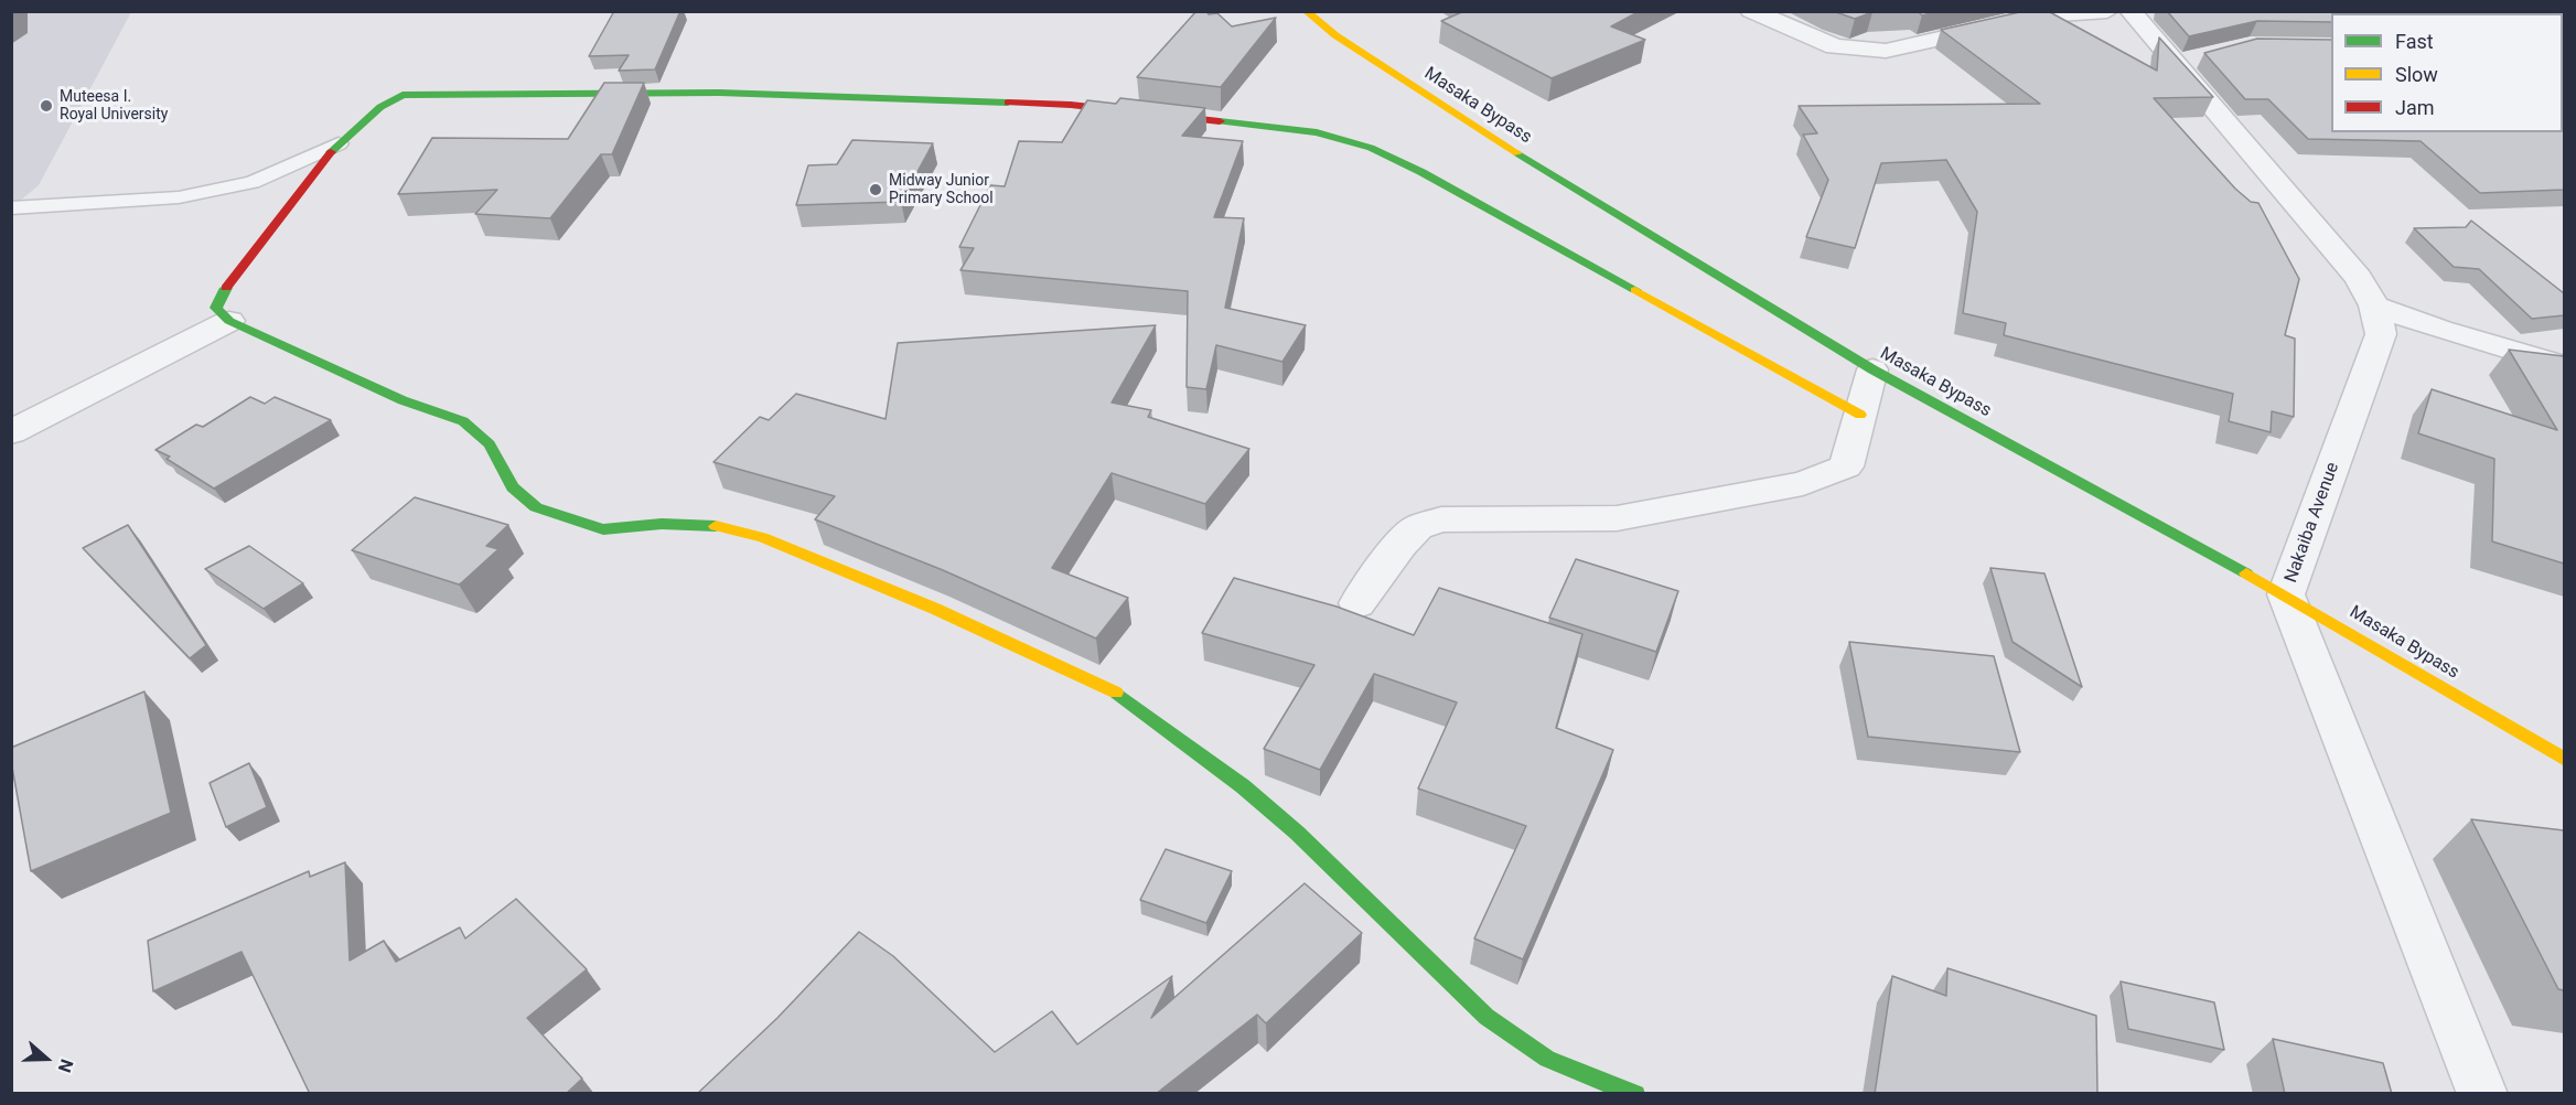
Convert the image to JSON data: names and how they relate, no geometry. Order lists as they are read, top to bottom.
{
  "streets": {
    "main road": ["Masaka Bypass"],
    "street": ["Nakaiba Avenue"]
  },
  "crossings": [
    ["Masaka Bypass", "Nakaiba Avenue"]
  ],
  "places": ["Muteesa I. Royal University", "Midway Junior Primary School"],
  "legend": ["Fast", "Slow", "Jam"],
  "north": "right"
}
